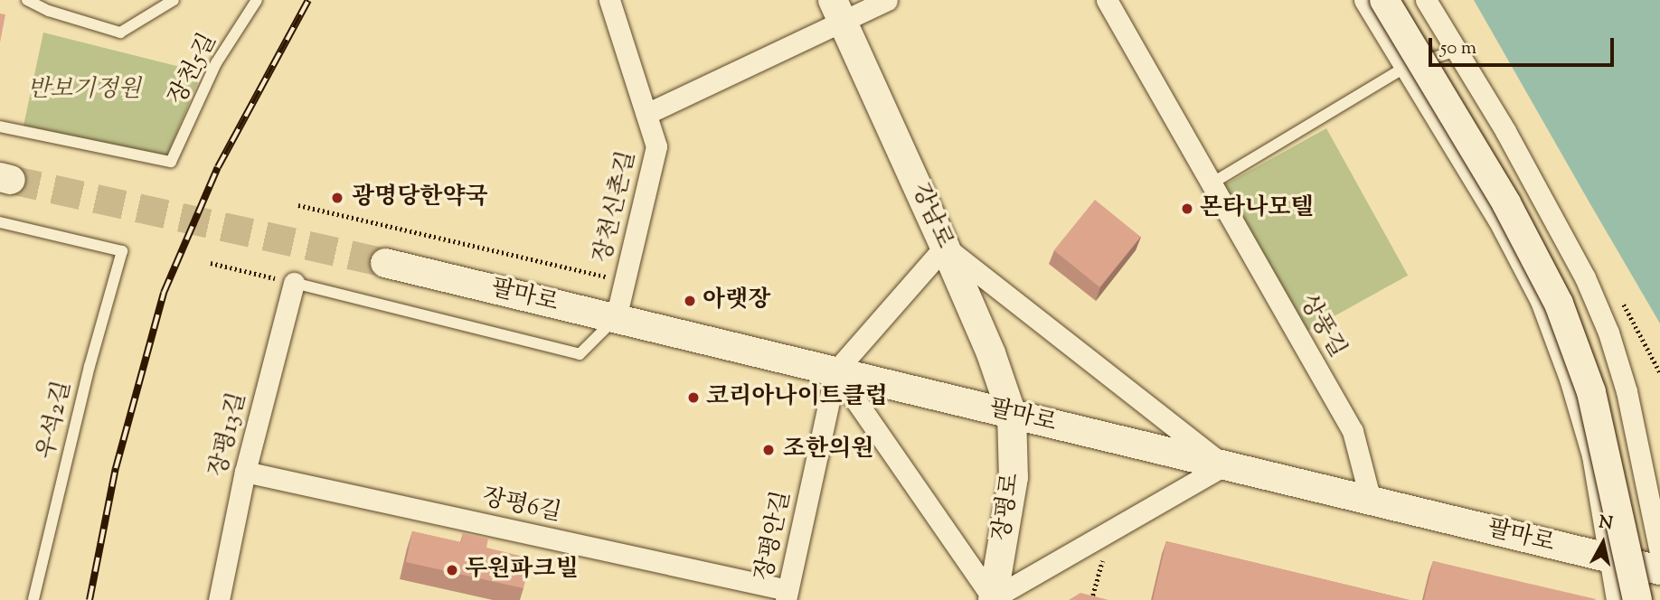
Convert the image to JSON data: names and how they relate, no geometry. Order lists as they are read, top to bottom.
{
  "streets": {
    "main road": ["강남로", "팔마로", "장평로"],
    "street": [
      "장천신촌길",
      "상풍길",
      "장평13길",
      "장평6길",
      "장평안길"
    ],
    "lane": ["장천5길", "우석2길"]
  },
  "crossings": [
    ["장천신촌길", "팔마로"],
    ["강남로", "팔마로"],
    ["강남로", "장평로"],
    ["팔마로", "상풍길"],
    ["팔마로", "장평로"],
    ["팔마로", "장평안길"],
    ["장평13길", "장평6길"],
    ["장평6길", "장평안길"]
  ],
  "parks": ["반보기정원"],
  "places": [
    "광명당한약국",
    "몬타나모텔",
    "아랫장",
    "코리아나이트클럽",
    "조한의원",
    "두원파크빌"
  ],
  "scale_bar": "50 m",
  "north": "top"
}
